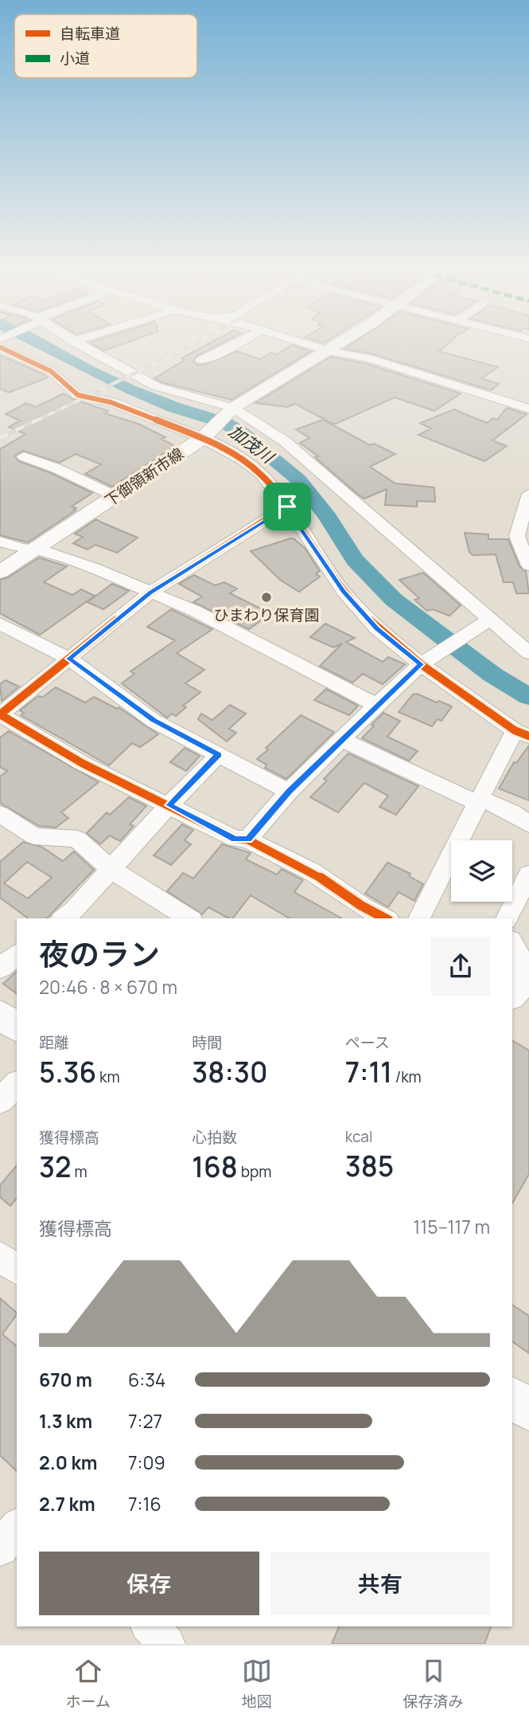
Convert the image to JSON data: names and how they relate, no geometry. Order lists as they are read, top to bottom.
{
  "streets": {
    "main road": ["下御領新市線"]
  },
  "water": ["加茂川"],
  "places": ["ひまわり保育園"],
  "legend": ["自転車道", "小道"],
  "page": {
    "heading": ["夜のラン", "20:46 · 8 × 670 m"],
    "stats": [
      ["距離", "5.36 km"],
      ["時間", "38:30"],
      ["ペース", "7:11 /km"],
      ["獲得標高", "32 m"],
      ["心拍数", "168 bpm"],
      ["kcal", "385"]
    ],
    "chart": ["獲得標高", "115–117 m"],
    "list": [
      {
        "name": "670 m",
        "note": "6:34"
      },
      {
        "name": "1.3 km",
        "note": "7:27"
      },
      {
        "name": "2.0 km",
        "note": "7:09"
      },
      {
        "name": "2.7 km",
        "note": "7:16"
      }
    ],
    "buttons": ["保存", "共有"],
    "tabs": ["ホーム", "地図", "保存済み"]
  }
}
